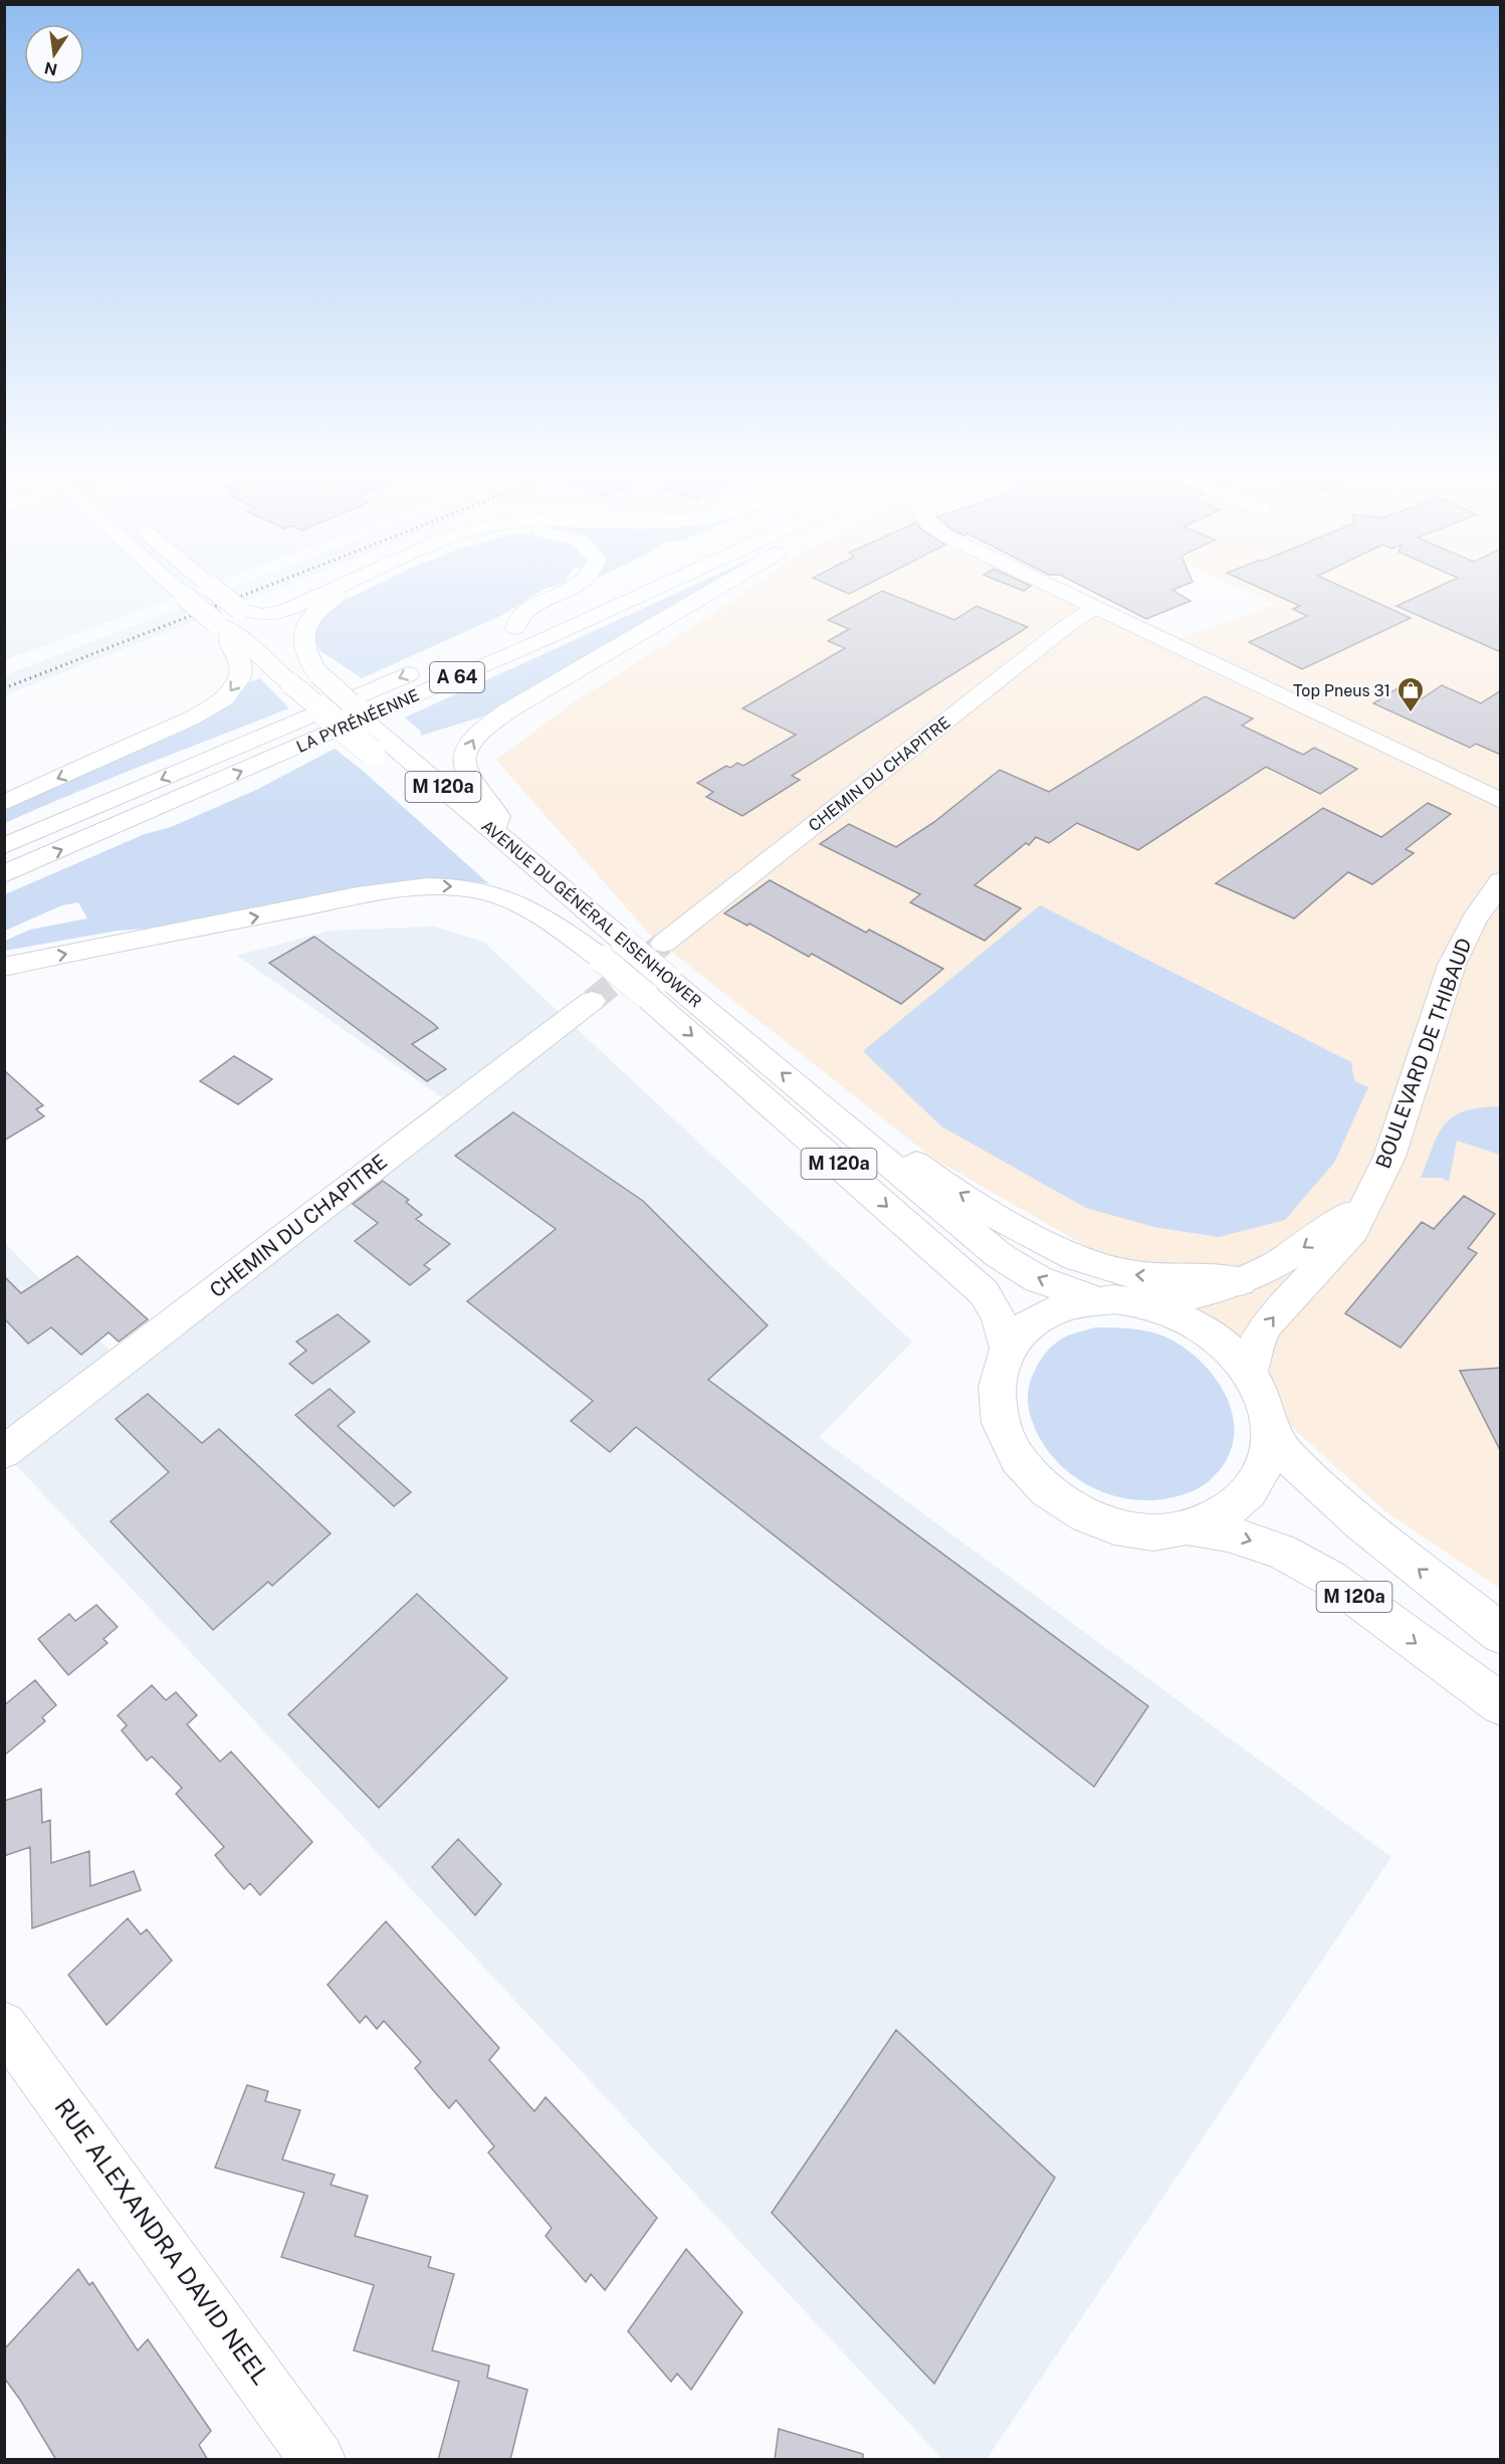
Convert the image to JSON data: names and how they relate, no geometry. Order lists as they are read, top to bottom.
{
  "streets": {
    "main road": [
      "A 64",
      "LA PYRÉNÉENNE",
      "M 120a",
      "AVENUE DU GÉNÉRAL EISENHOWER",
      "BOULEVARD DE THIBAUD"
    ],
    "street": ["CHEMIN DU CHAPITRE", "RUE ALEXANDRA DAVID NEEL"]
  },
  "places": {
    "shop": ["Top Pneus 31"]
  },
  "north": "bottom"
}
